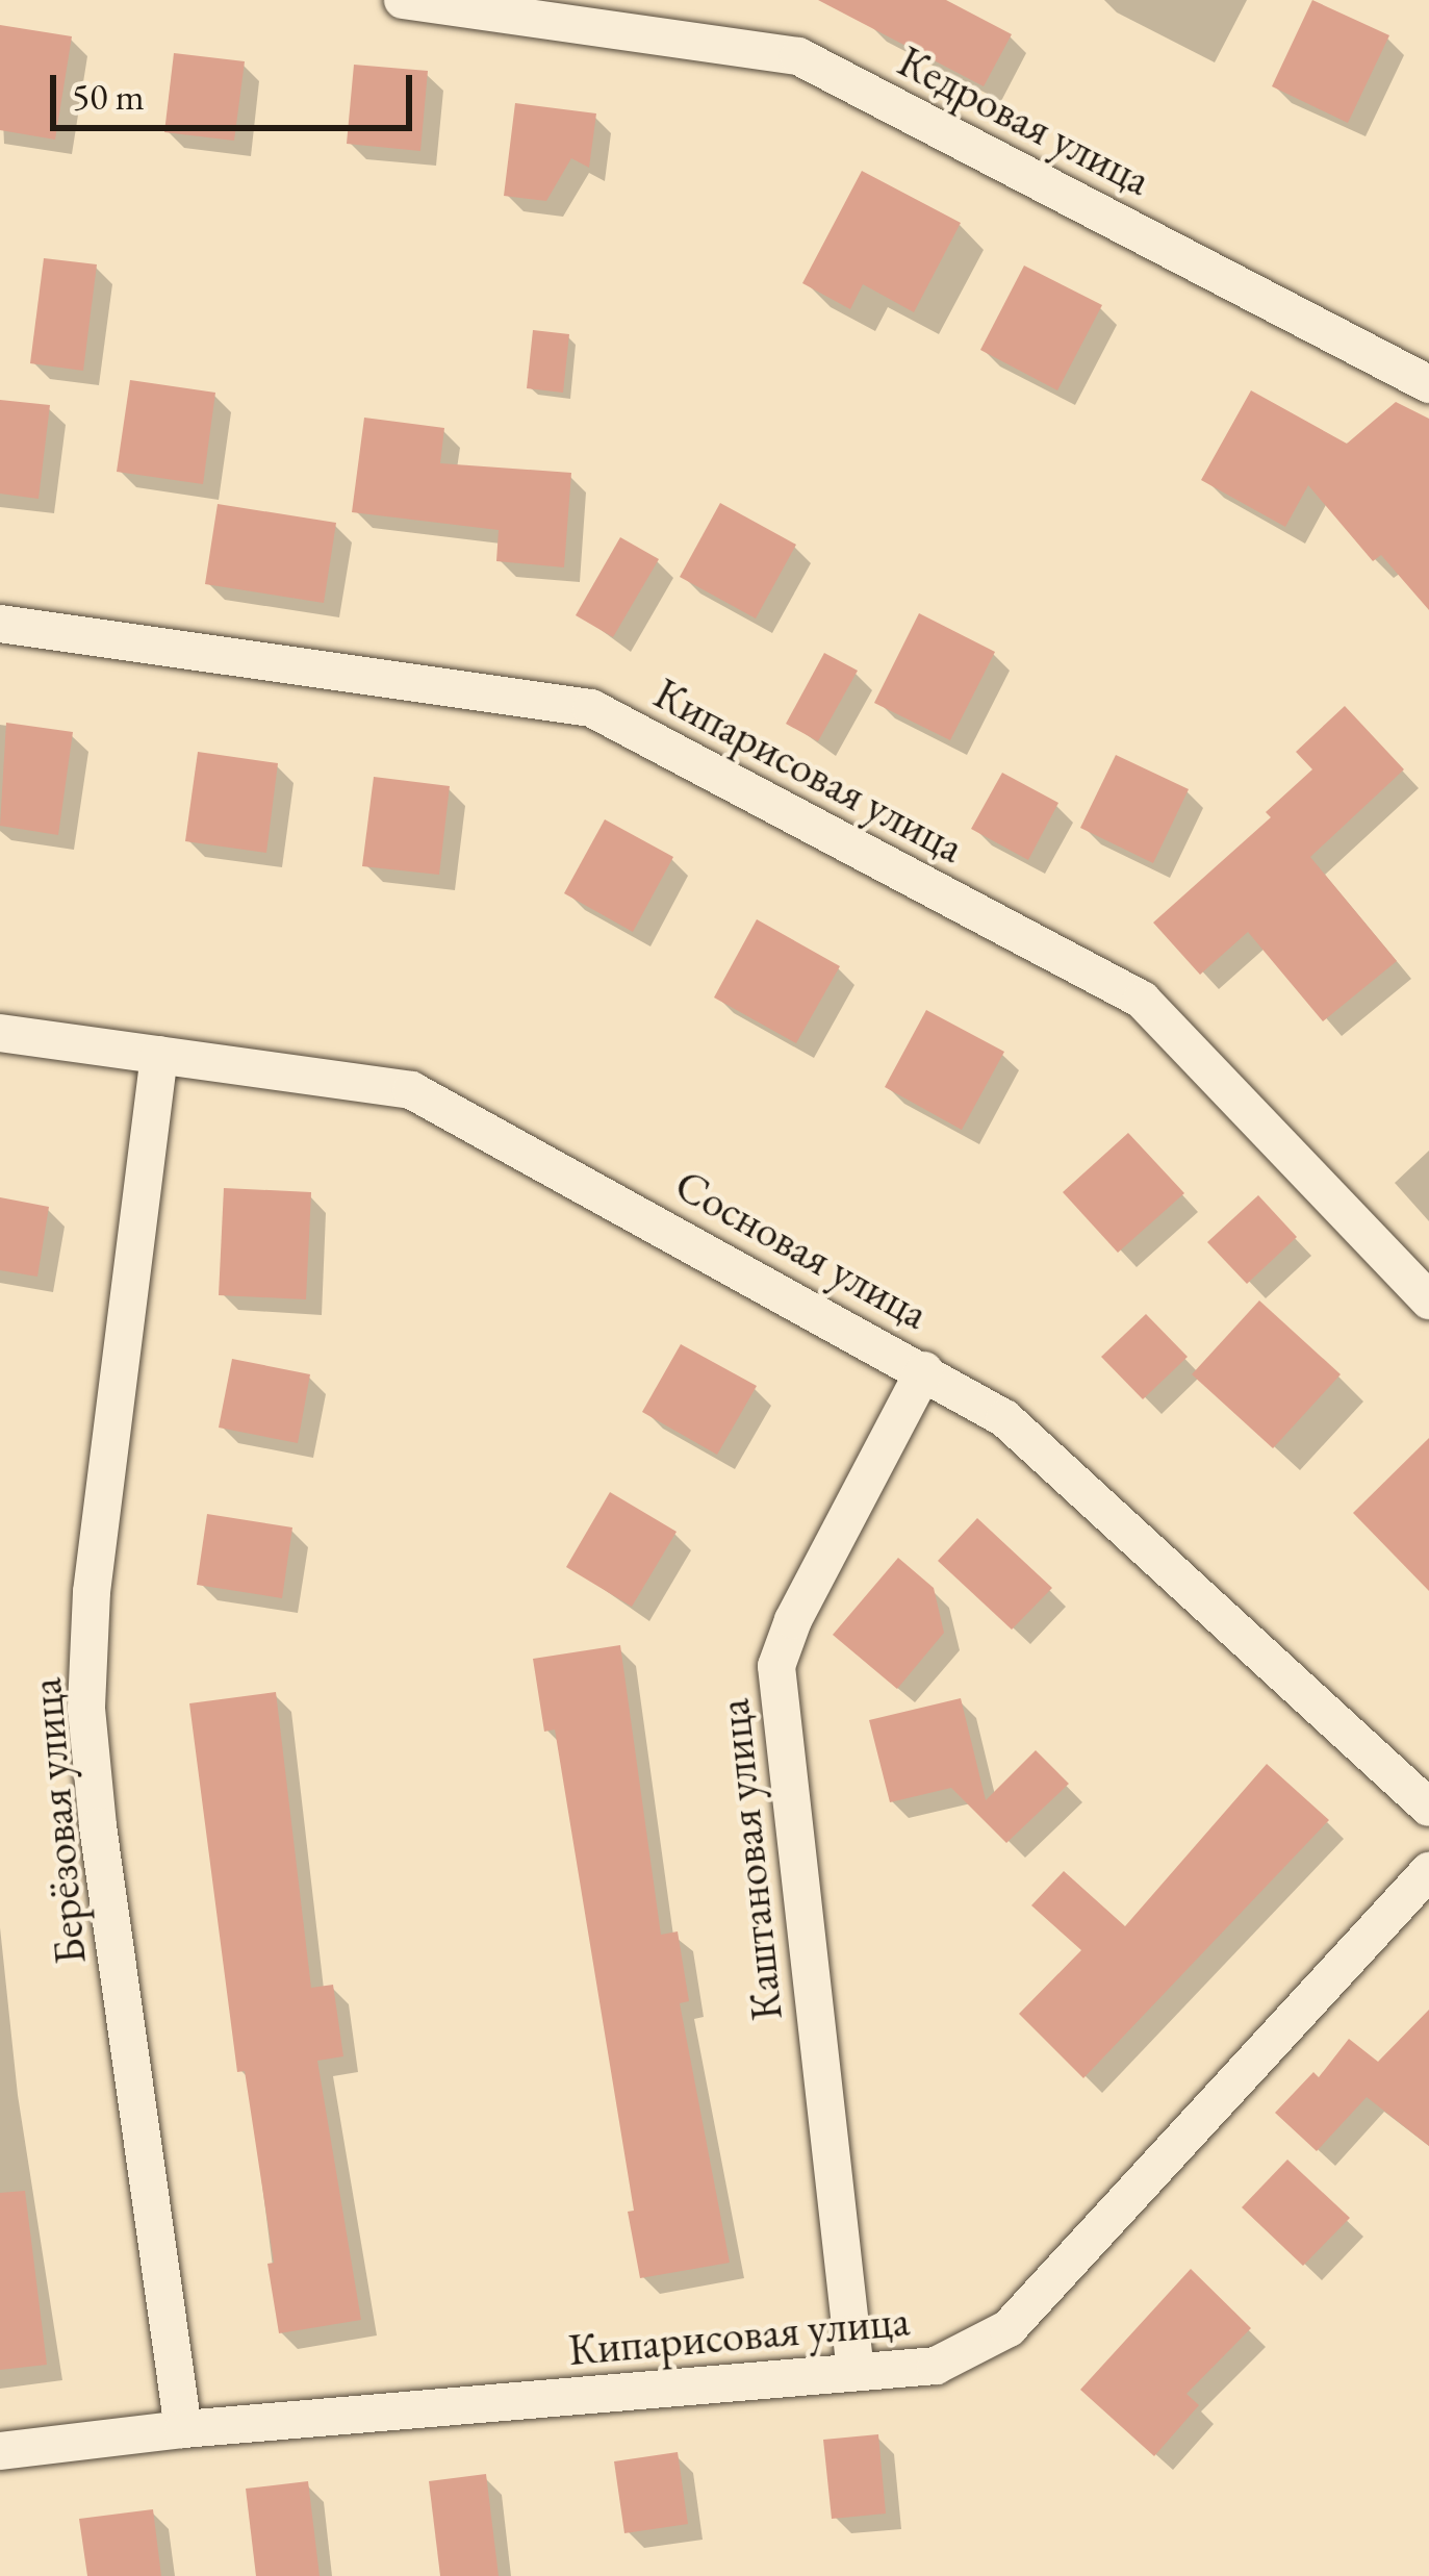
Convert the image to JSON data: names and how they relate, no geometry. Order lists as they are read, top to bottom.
{
  "streets": {
    "street": [
      "Кедровая улица",
      "Кипарисовая улица",
      "Сосновая улица",
      "Берёзовая улица",
      "Каштановая улица"
    ]
  },
  "crossings": [
    ["Кипарисовая улица", "Берёзовая улица"],
    ["Кипарисовая улица", "Каштановая улица"],
    ["Сосновая улица", "Берёзовая улица"],
    ["Сосновая улица", "Каштановая улица"]
  ],
  "scale_bar": "50 m"
}
